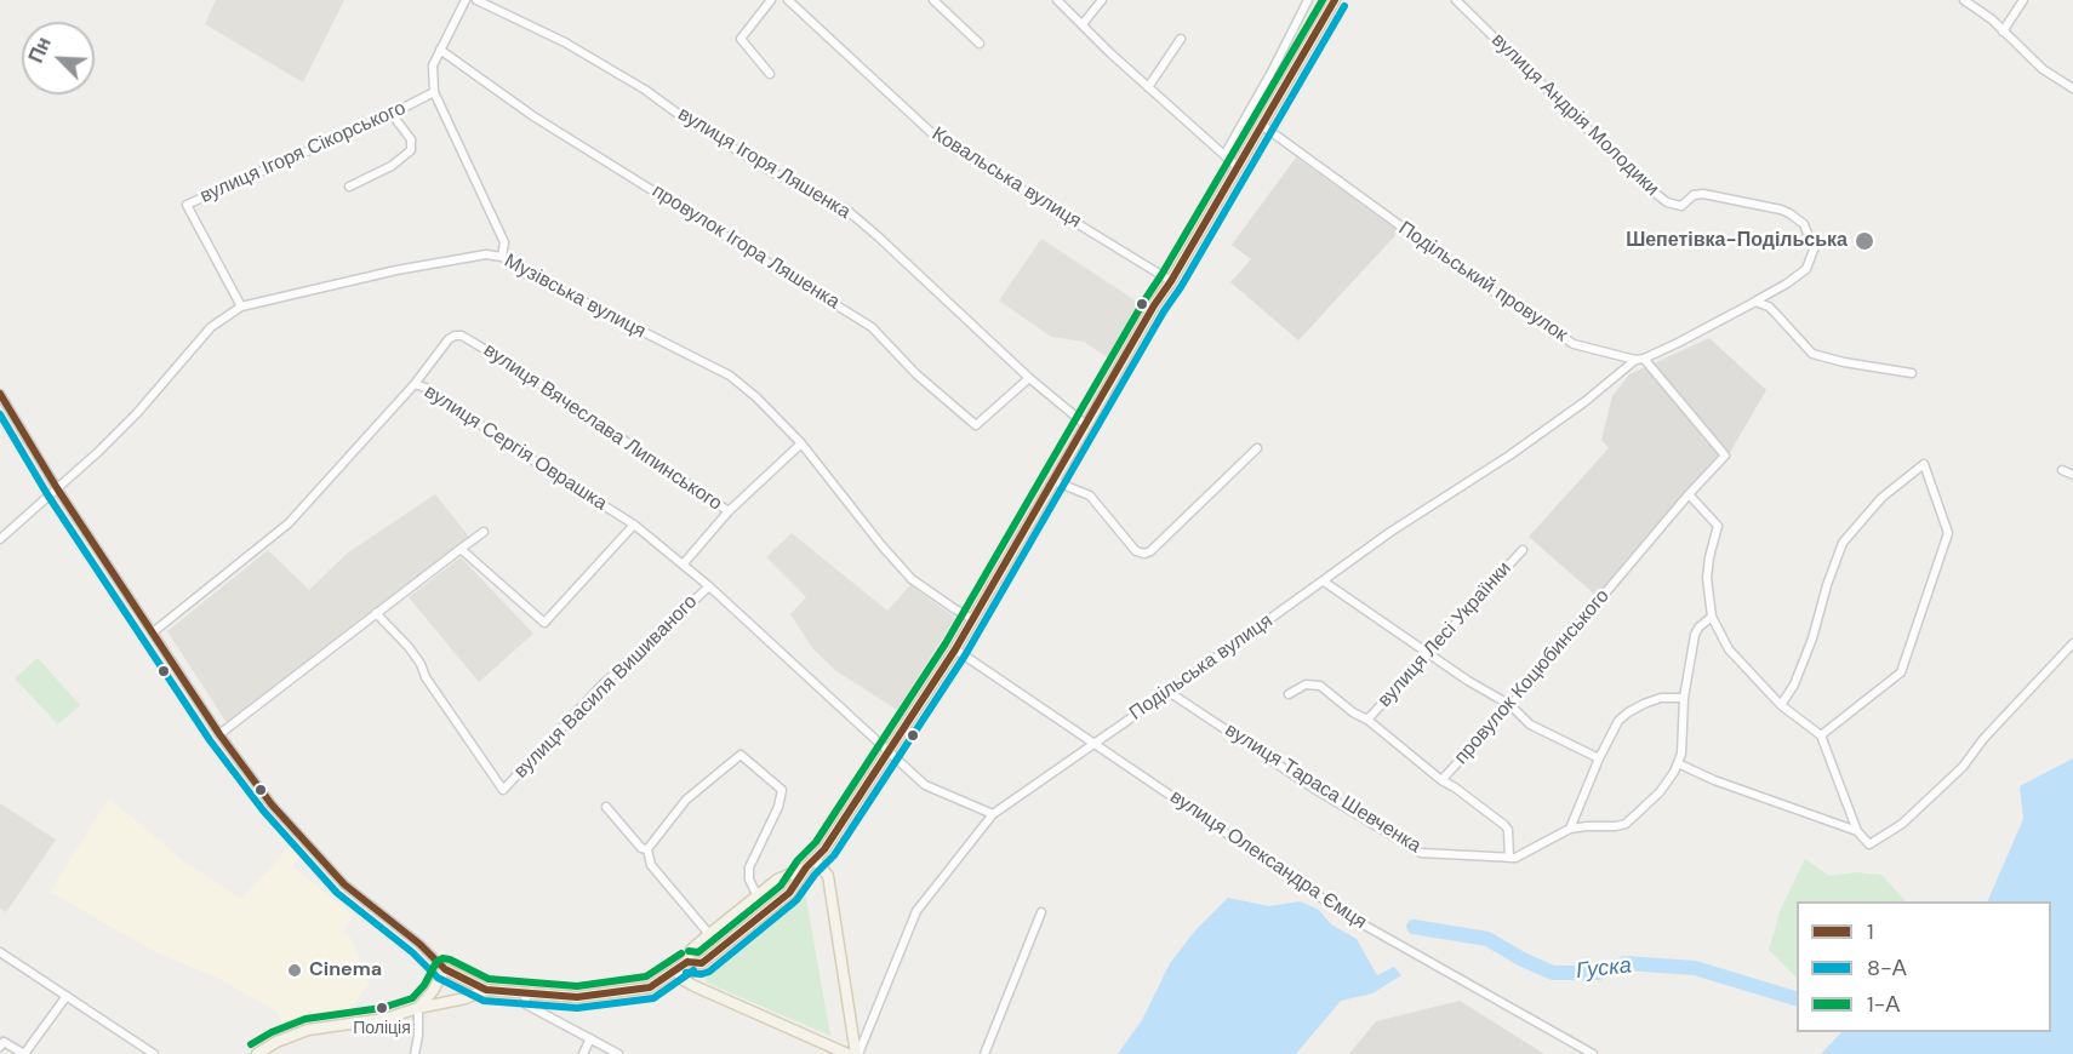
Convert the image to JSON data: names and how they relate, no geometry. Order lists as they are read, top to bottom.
{
  "streets": {
    "street": [
      "вулиця Андрія Молодики",
      "вулиця Ігоря Сікорського",
      "вулиця Ігоря Ляшенка",
      "Ковальська вулиця",
      "провулок Ігора Ляшенка",
      "Подільський провулок",
      "Музівська вулиця",
      "вулиця Вячеслава Липинського",
      "вулиця Сергія Оврашка",
      "вулиця Лесі Українки",
      "Подільська вулиця",
      "провулок Коцюбинського",
      "вулиця Василя Вишиваного",
      "вулиця Тараса Шевченка",
      "вулиця Олександра Ємця"
    ]
  },
  "crossings": [
    ["вулиця Ігоря Сікорського", "Музівська вулиця"],
    ["вулиця Ігоря Ляшенка", "провулок Ігора Ляшенка"],
    ["Подільський провулок", "Подільська вулиця"],
    ["Подільський провулок", "провулок Коцюбинського"],
    ["вулиця Вячеслава Липинського", "вулиця Сергія Оврашка"],
    ["вулиця Сергія Оврашка", "Подільська вулиця"],
    ["вулиця Сергія Оврашка", "вулиця Василя Вишиваного"],
    ["вулиця Лесі Українки", "провулок Коцюбинського"],
    ["Подільська вулиця", "провулок Коцюбинського"],
    ["Подільська вулиця", "вулиця Тараса Шевченка"],
    ["Подільська вулиця", "вулиця Олександра Ємця"]
  ],
  "water": ["Гуска"],
  "places": ["Шепетівка-Подільська", "Cinema", "Поліція"],
  "lines": ["transit line 1", "transit line 1-А", "transit line 8-А"],
  "legend": ["1", "8-А", "1-А"],
  "north": "top left"
}
